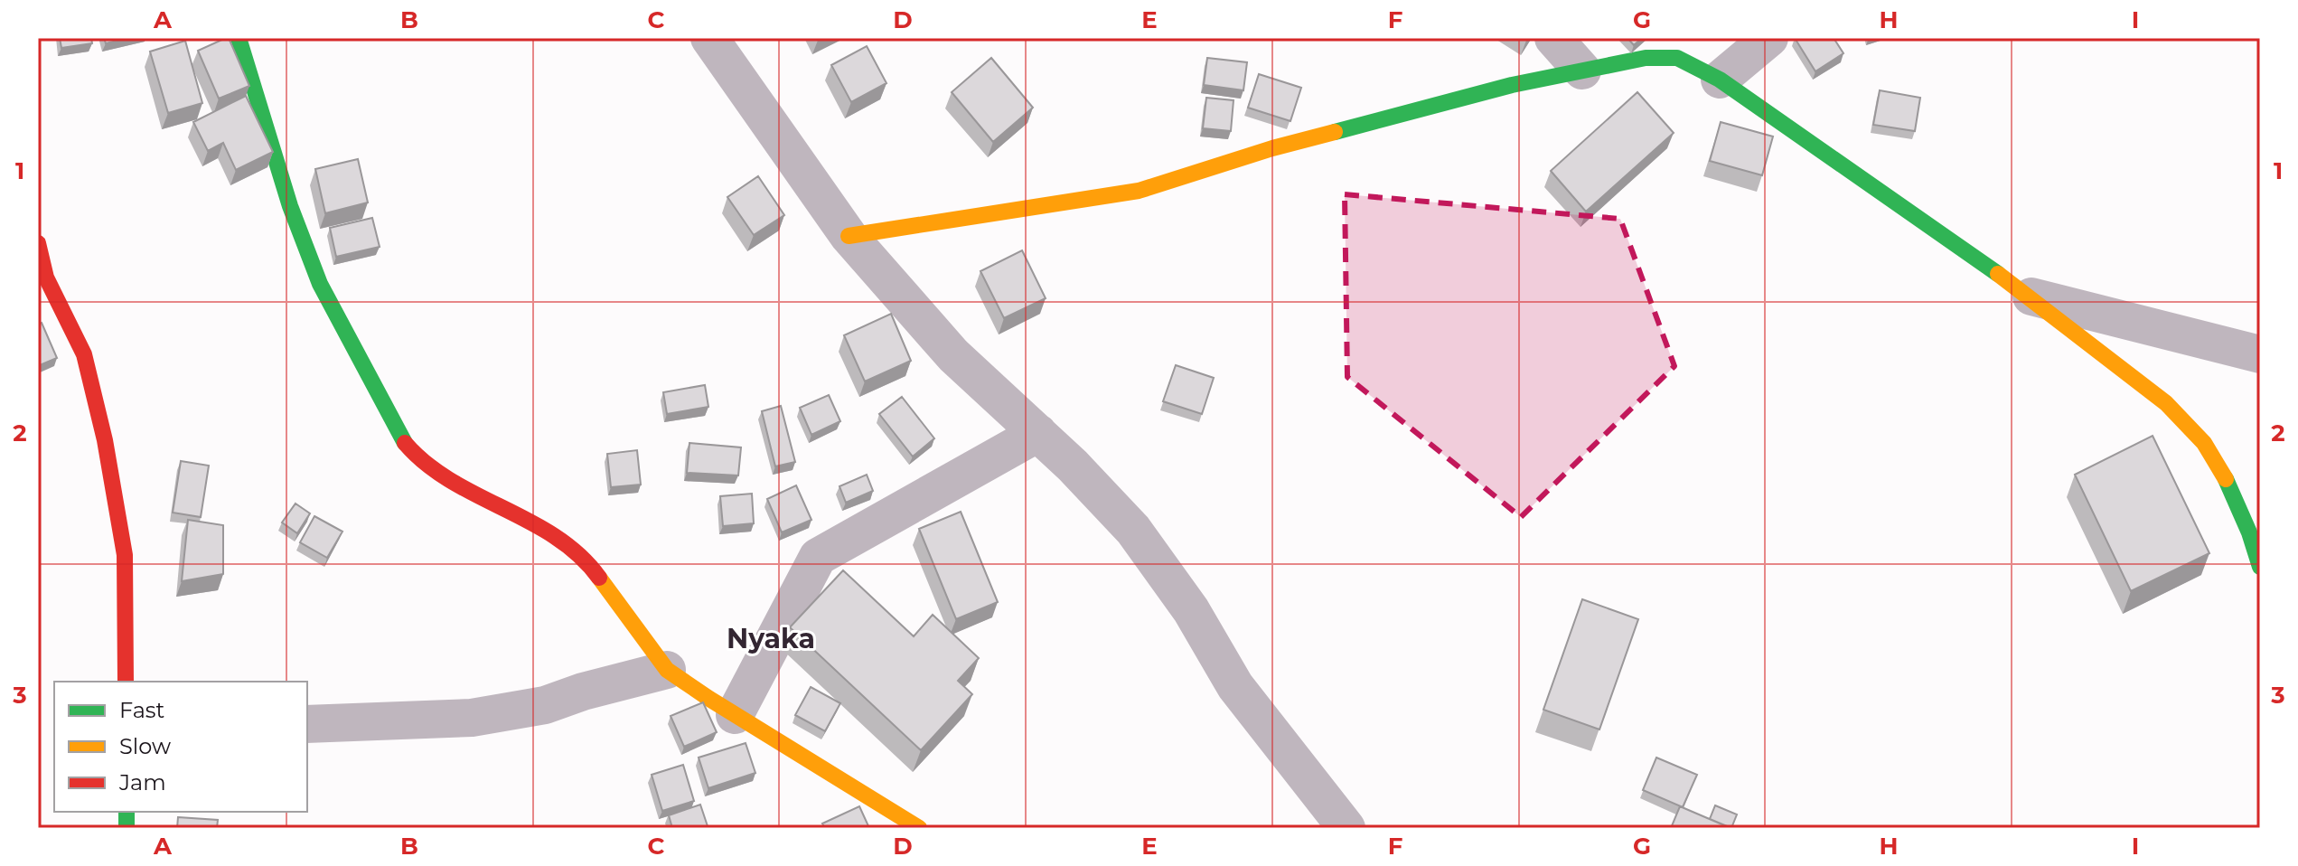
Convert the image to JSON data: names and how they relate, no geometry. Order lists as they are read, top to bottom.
{
  "districts": ["Nyaka"],
  "legend": ["Fast", "Slow", "Jam"],
  "grid": {
    "columns": [
      "A",
      "B",
      "C",
      "D",
      "E",
      "F",
      "G",
      "H",
      "I"
    ],
    "rows": ["1", "2", "3"]
  }
}
